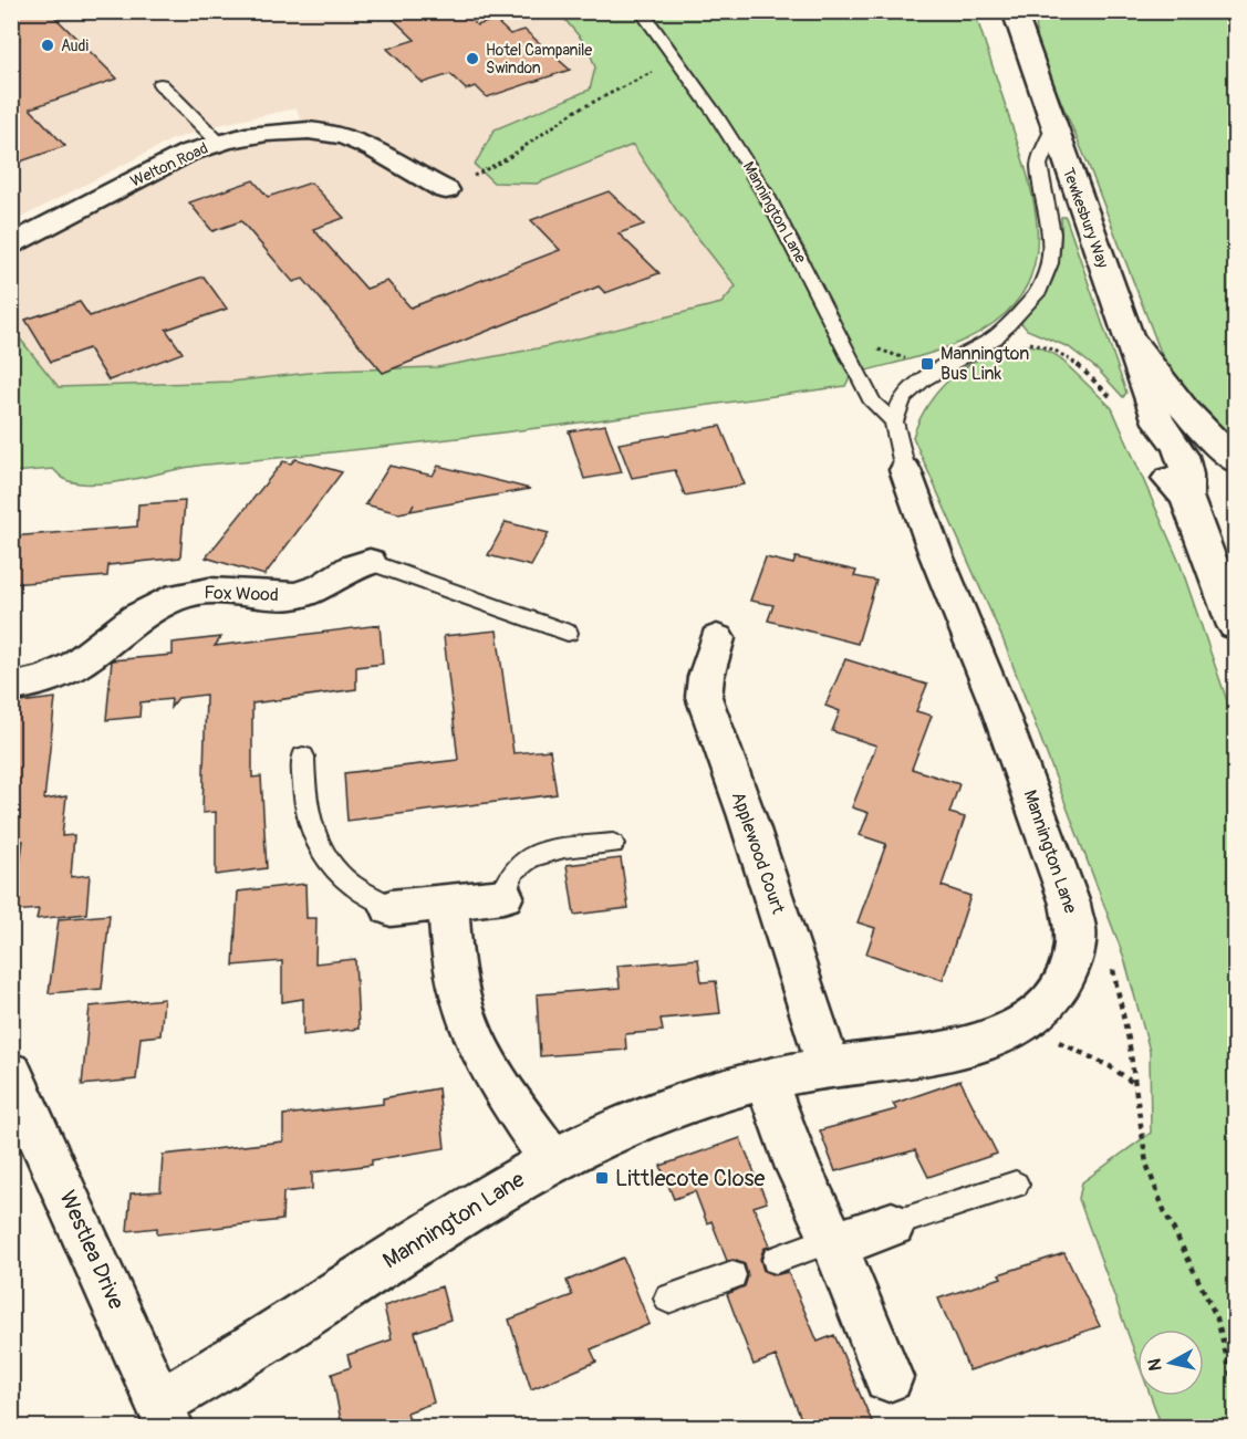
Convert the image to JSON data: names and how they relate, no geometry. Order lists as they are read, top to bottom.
{
  "streets": {
    "street": [
      "Welton Road",
      "Mannington Lane",
      "Tewkesbury Way",
      "Fox Wood",
      "Applewood Court",
      "Westlea Drive"
    ]
  },
  "crossings": [
    ["Mannington Lane", "Applewood Court"],
    ["Mannington Lane", "Westlea Drive"]
  ],
  "places": {
    "other": ["Audi", "Hotel Campanile Swindon"],
    "transit": ["Mannington Bus Link", "Littlecote Close"]
  },
  "north": "left"
}
